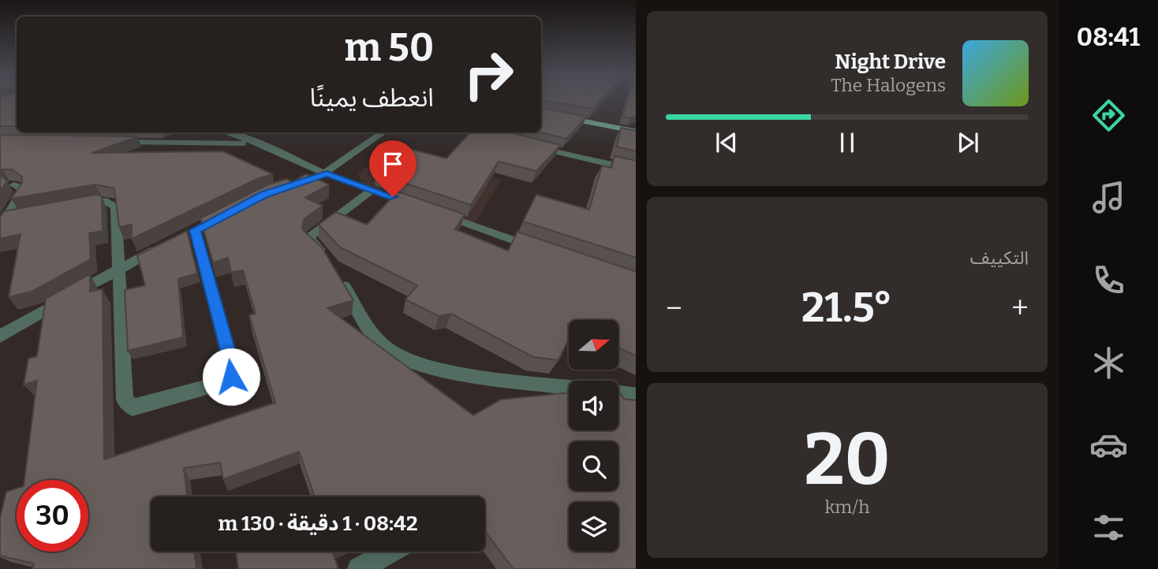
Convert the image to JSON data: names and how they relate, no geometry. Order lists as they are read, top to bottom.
{
  "north": "right",
  "page": {
    "tabs": "08:41",
    "turn": ["50 m", "انعطف يمينًا"],
    "song": ["Night Drive", "The Halogens"],
    "tile": [
      "التكييف",
      ["20", "km/h"]
    ],
    "heat": ["−", "21.5°", "+"],
    "limit": "30",
    "trip": "08:42 · 1 دقيقة · 130 m"
  }
}
